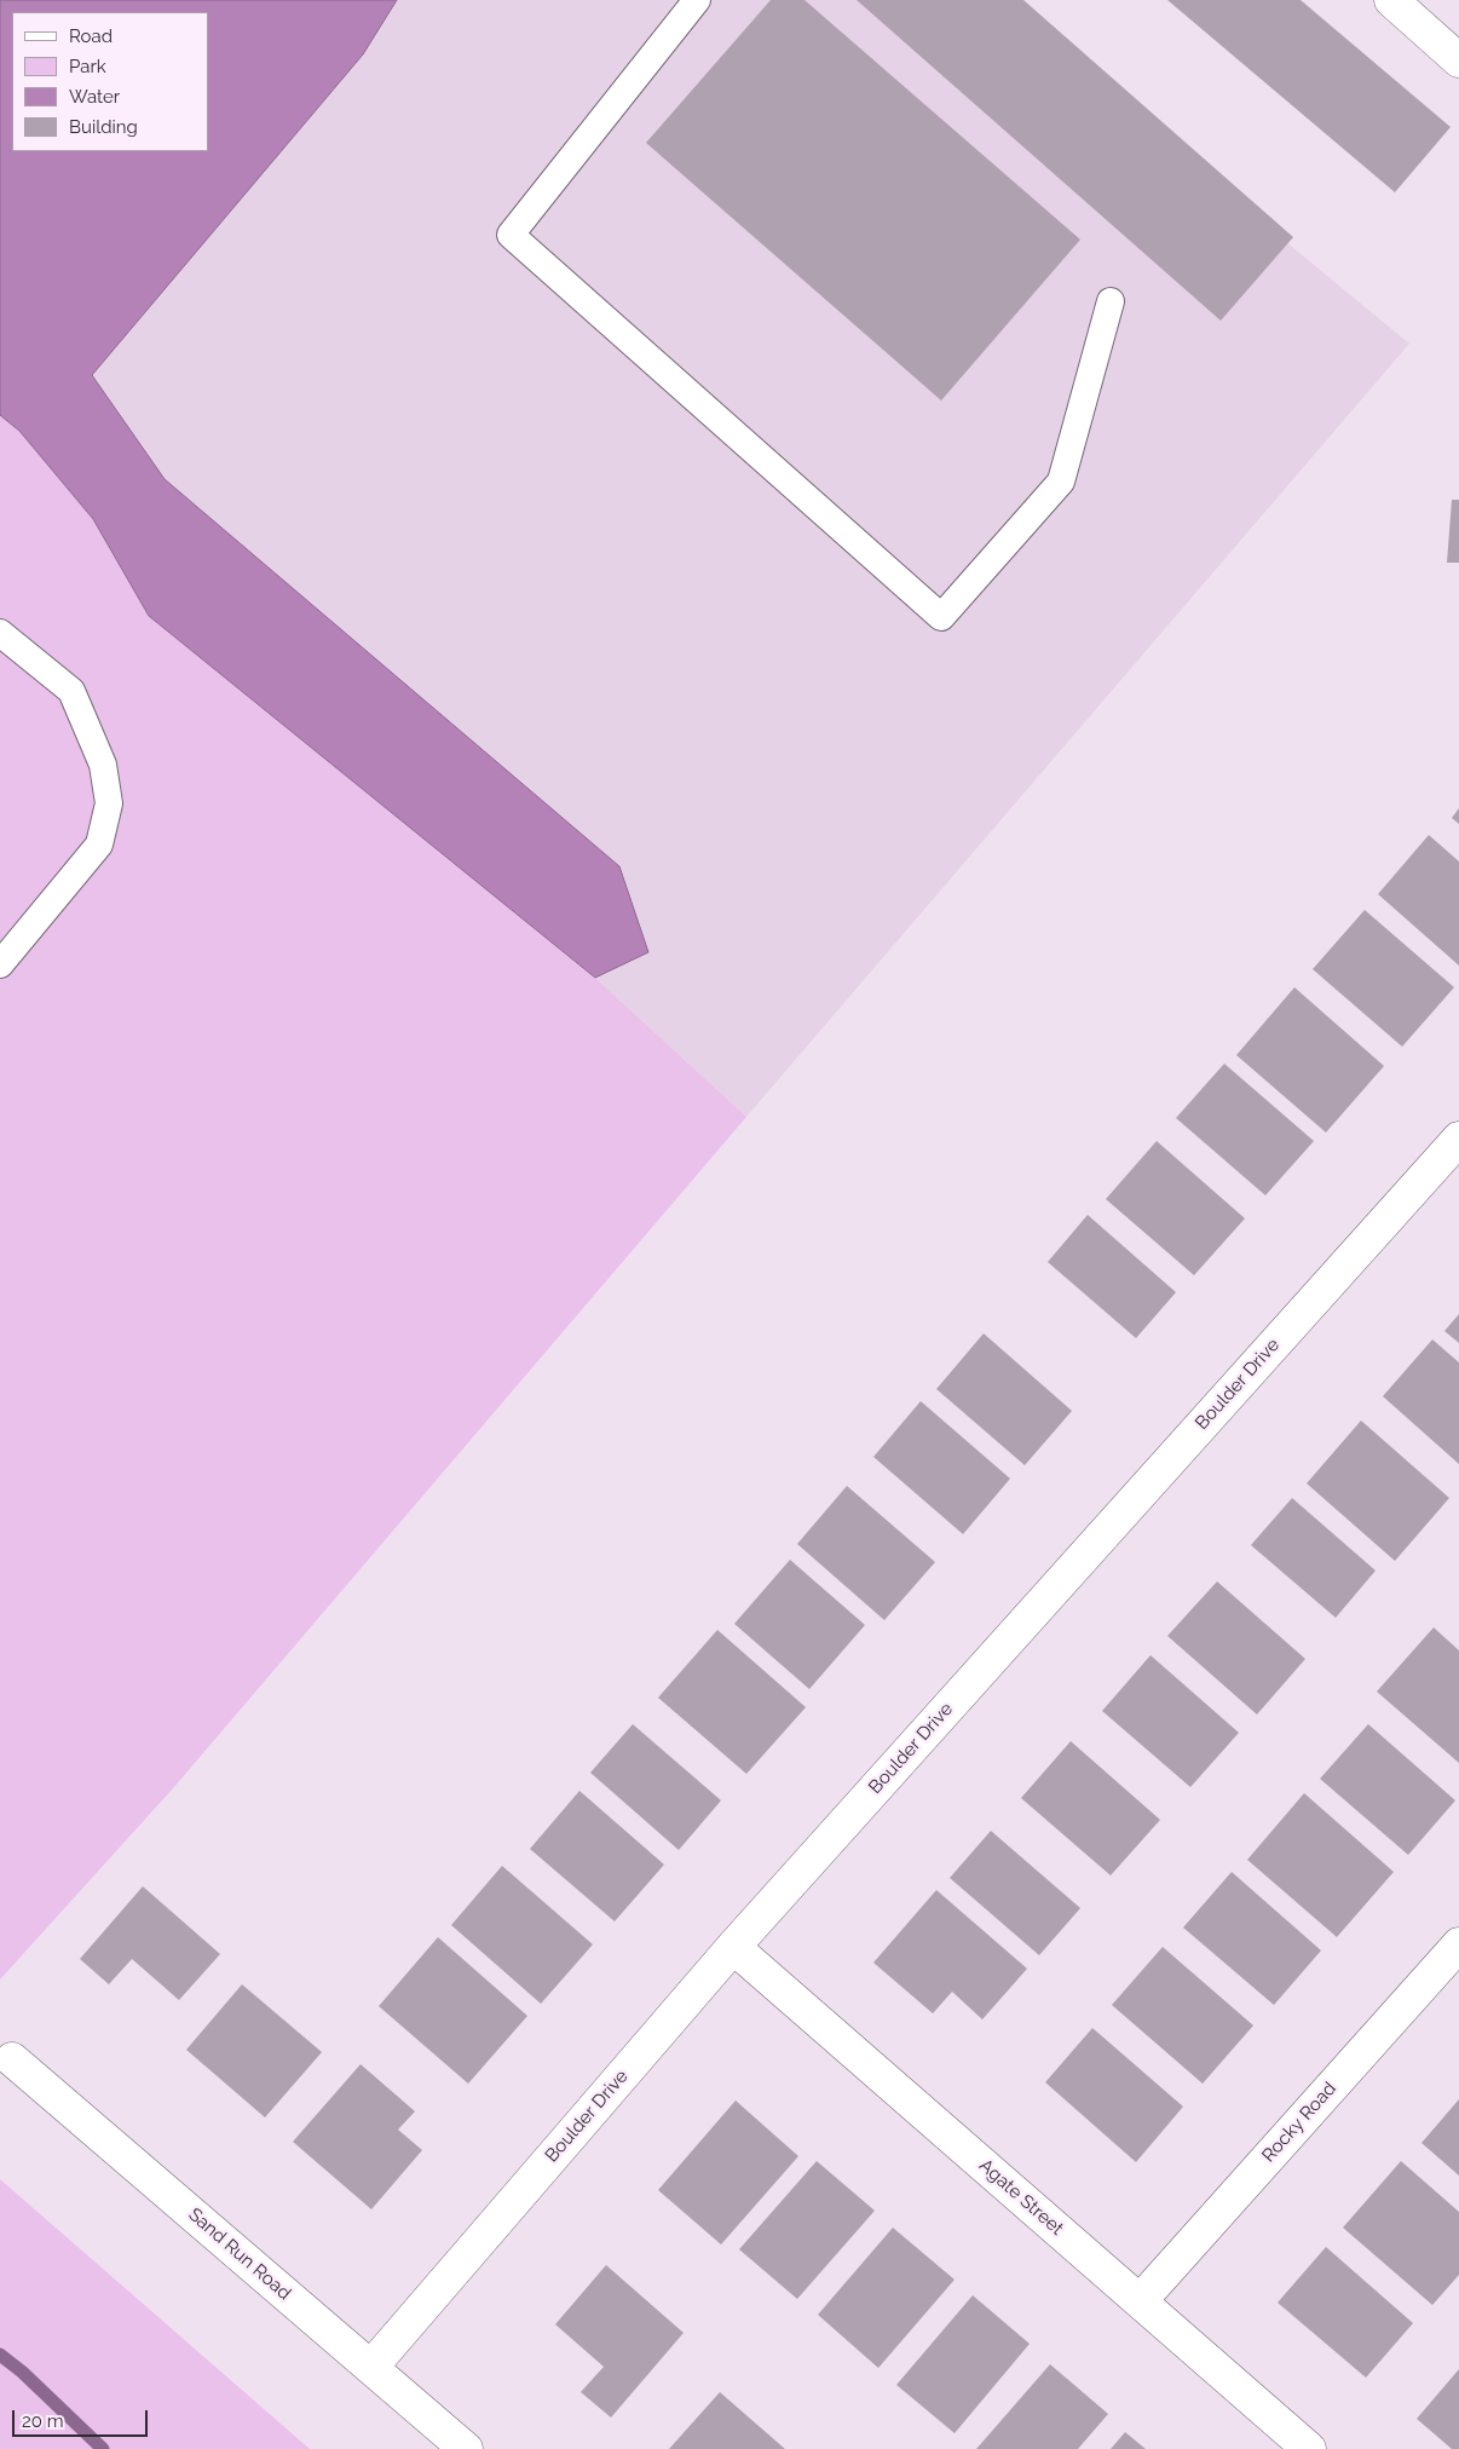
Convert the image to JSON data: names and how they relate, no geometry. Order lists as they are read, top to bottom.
{
  "streets": {
    "street": [
      "Boulder Drive",
      "Rocky Road",
      "Agate Street",
      "Sand Run Road"
    ]
  },
  "crossings": [
    ["Boulder Drive", "Agate Street"],
    ["Boulder Drive", "Sand Run Road"],
    ["Rocky Road", "Agate Street"]
  ],
  "legend": [
    "Road",
    "Park",
    "Water",
    "Building"
  ],
  "scale_bar": "20 m"
}
